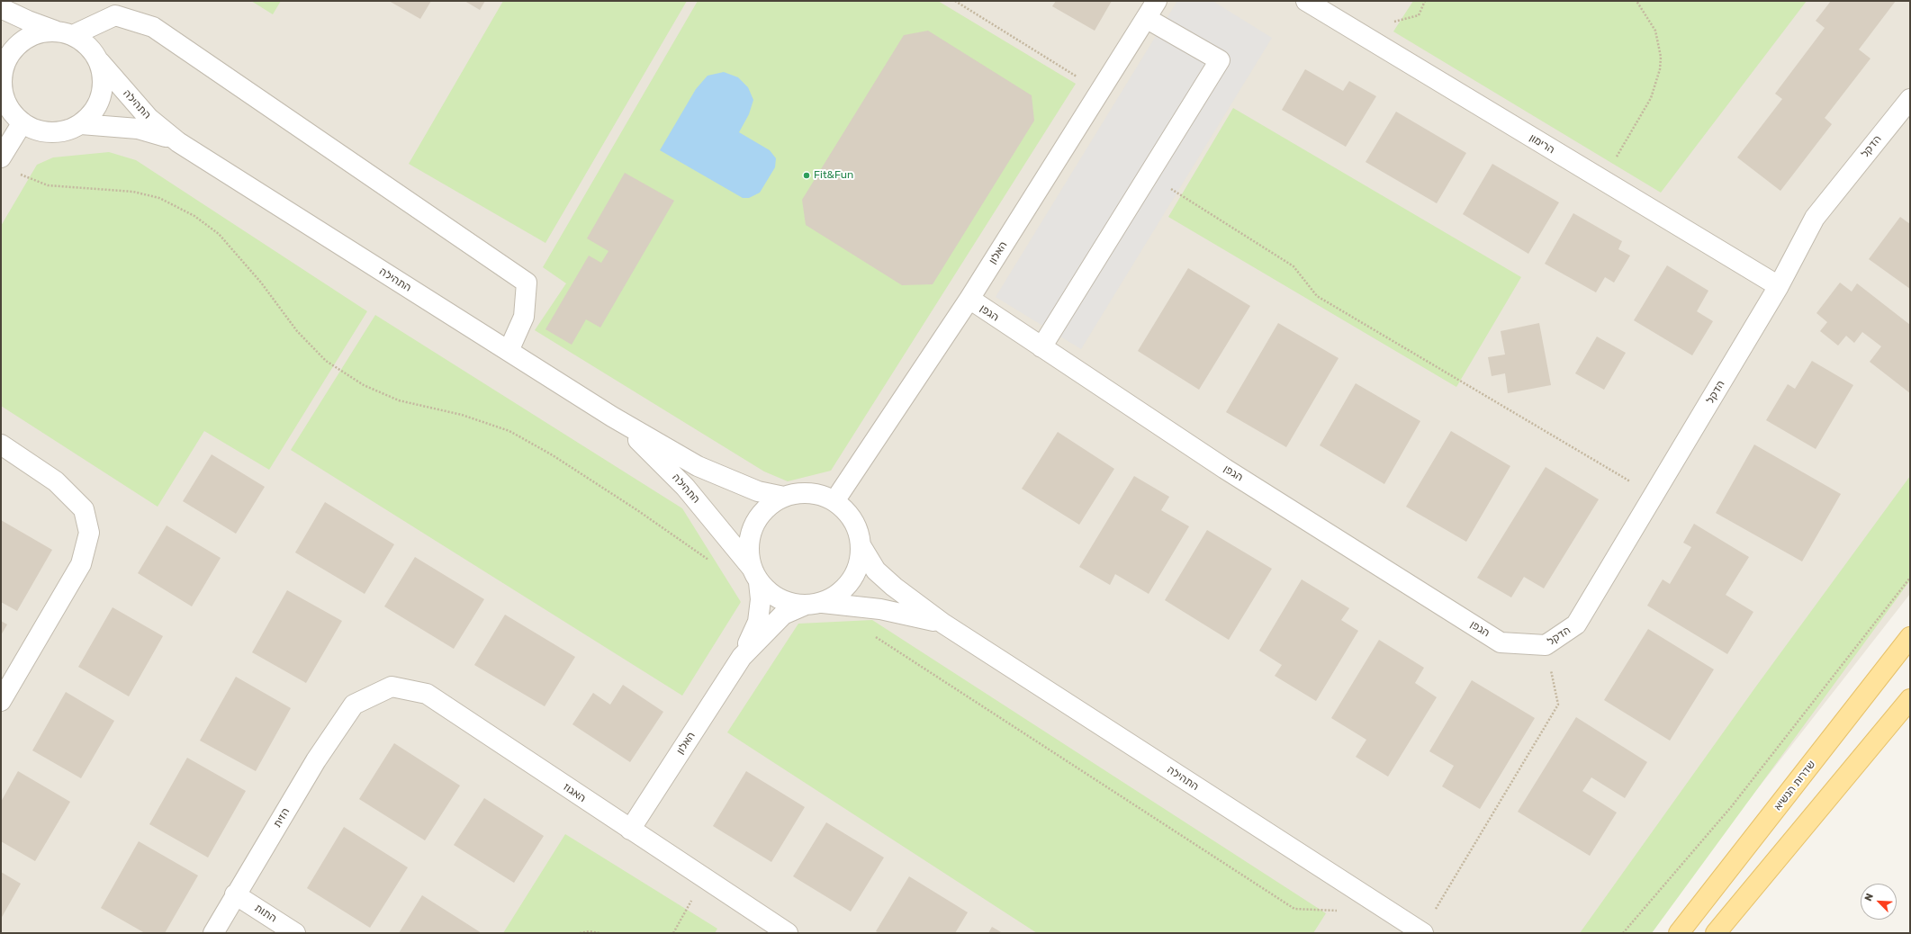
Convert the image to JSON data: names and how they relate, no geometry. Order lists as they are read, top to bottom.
{
  "streets": {
    "main road": ["שדרות הנשיא"],
    "street": [
      "התהילה",
      "הרימון",
      "הדקל",
      "האלון",
      "הגפן",
      "האגוז",
      "הזית",
      "התות"
    ]
  },
  "crossings": [
    ["התהילה", "האלון"],
    ["הרימון", "הדקל"],
    ["הדקל", "הגפן"],
    ["האלון", "הגפן"],
    ["האלון", "האגוז"],
    ["האגוז", "הזית"],
    ["הזית", "התות"]
  ],
  "places": ["Fit&Fun"],
  "north": "top left"
}
